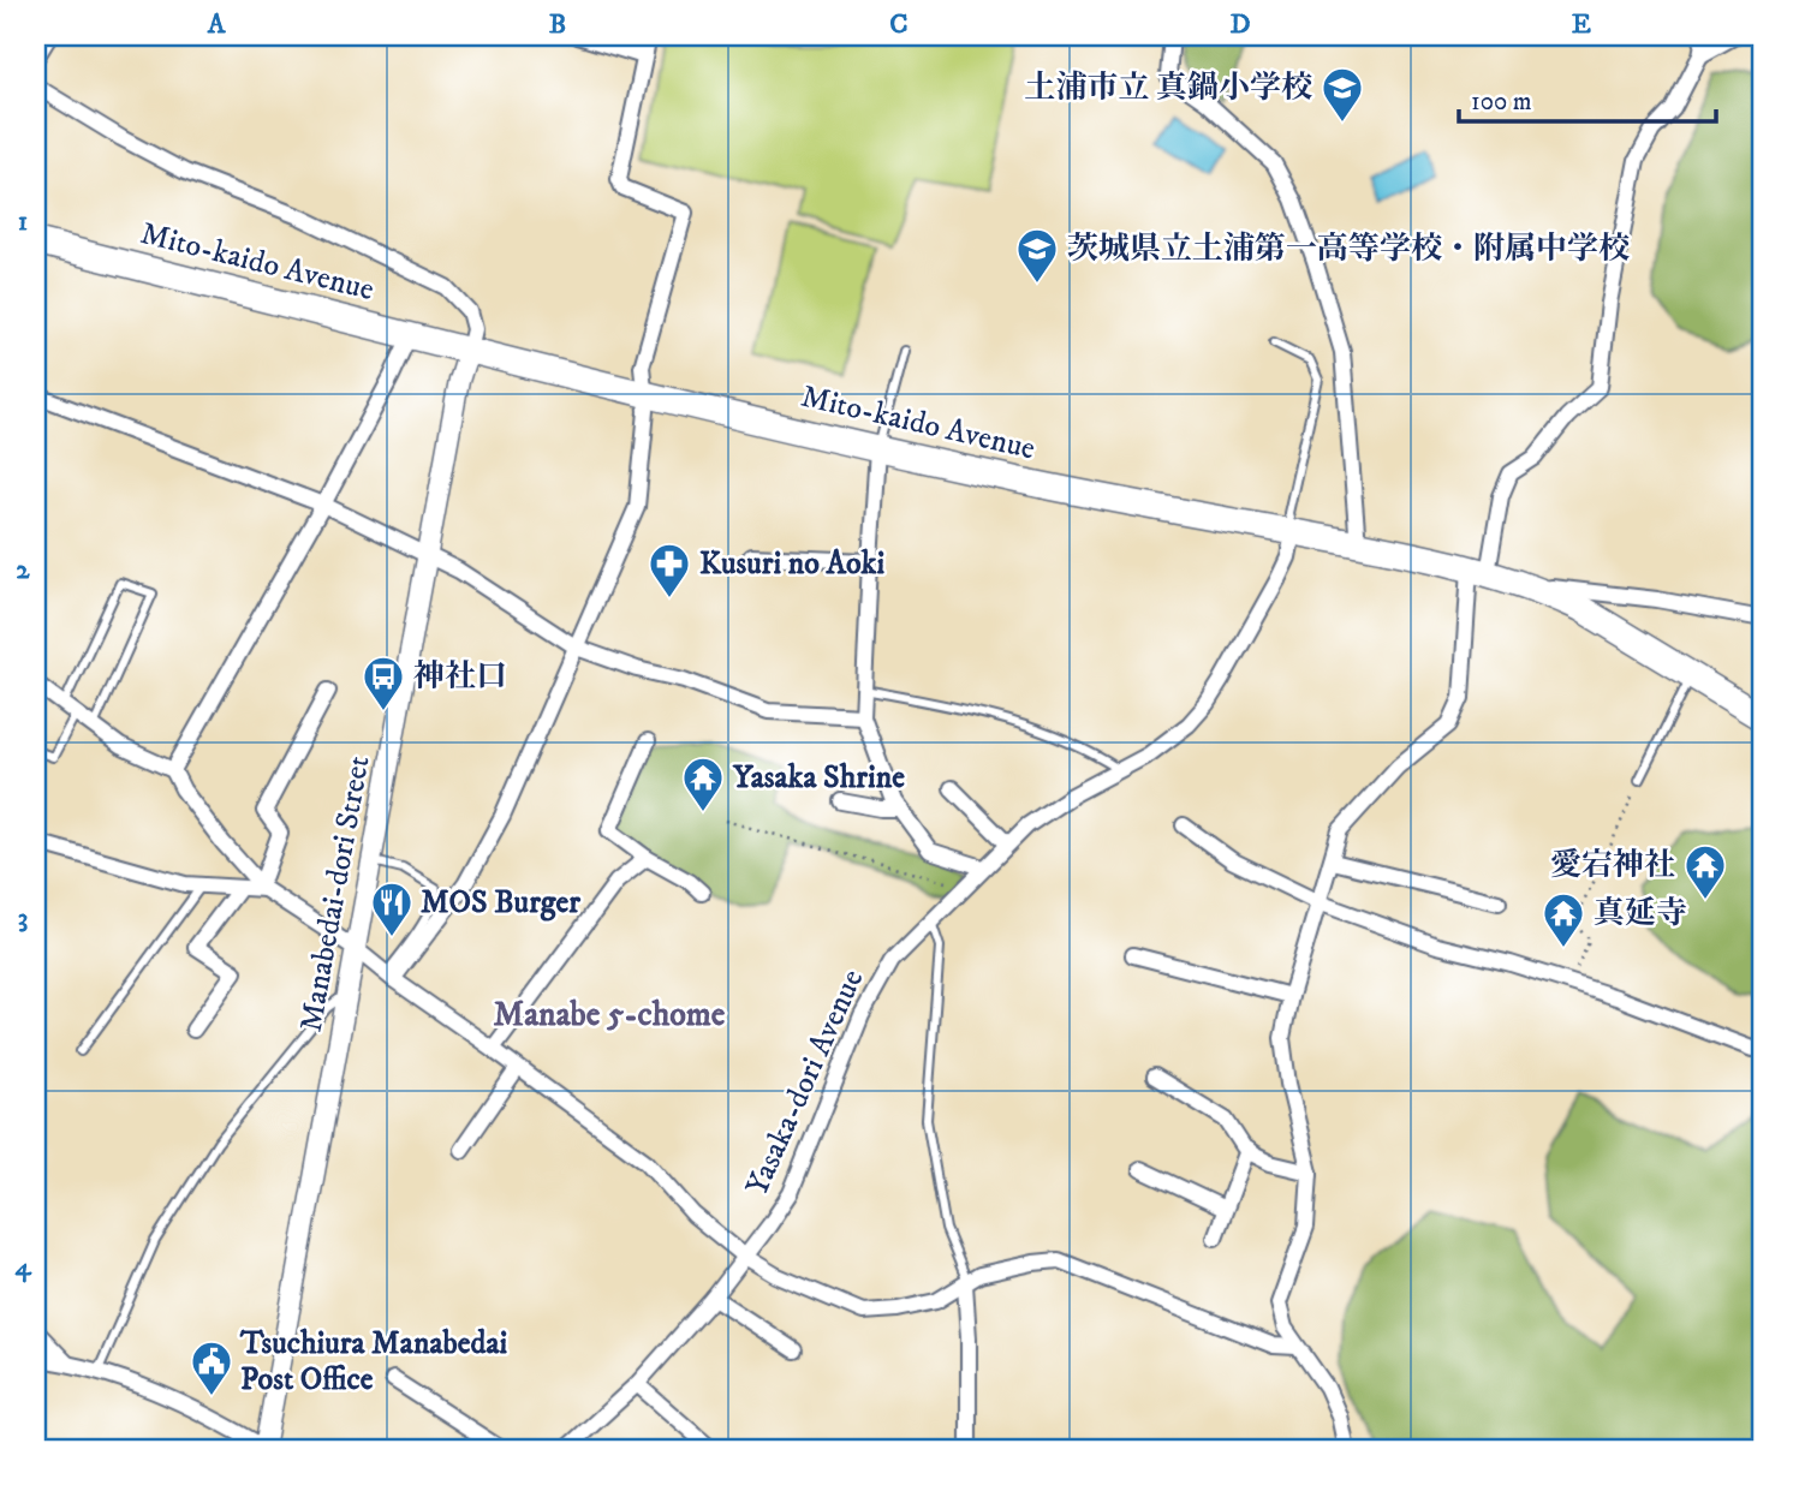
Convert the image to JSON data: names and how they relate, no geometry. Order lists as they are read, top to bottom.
{
  "streets": {
    "highway": ["Mito-kaido Avenue"],
    "street": ["Manabedai-dori Street", "Yasaka-dori Avenue"]
  },
  "crossings": [
    ["Mito-kaido Avenue", "Manabedai-dori Street"],
    ["Mito-kaido Avenue", "Yasaka-dori Avenue"]
  ],
  "districts": ["Manabe 5-chome"],
  "places": {
    "school or university": ["土浦市立 真鍋小学校", "茨城県立土浦第一高等学校・附属中学校"],
    "pharmacy": ["Kusuri no Aoki"],
    "bus stop": ["神社口"],
    "temple": ["Yasaka Shrine", "愛宕神社", "真延寺"],
    "restaurant": ["MOS Burger"],
    "public building": ["Tsuchiura Manabedai Post Office"]
  },
  "scale_bar": "100 m",
  "grid": {
    "columns": [
      "A",
      "B",
      "C",
      "D",
      "E"
    ],
    "rows": [
      "1",
      "2",
      "3",
      "4"
    ]
  }
}
